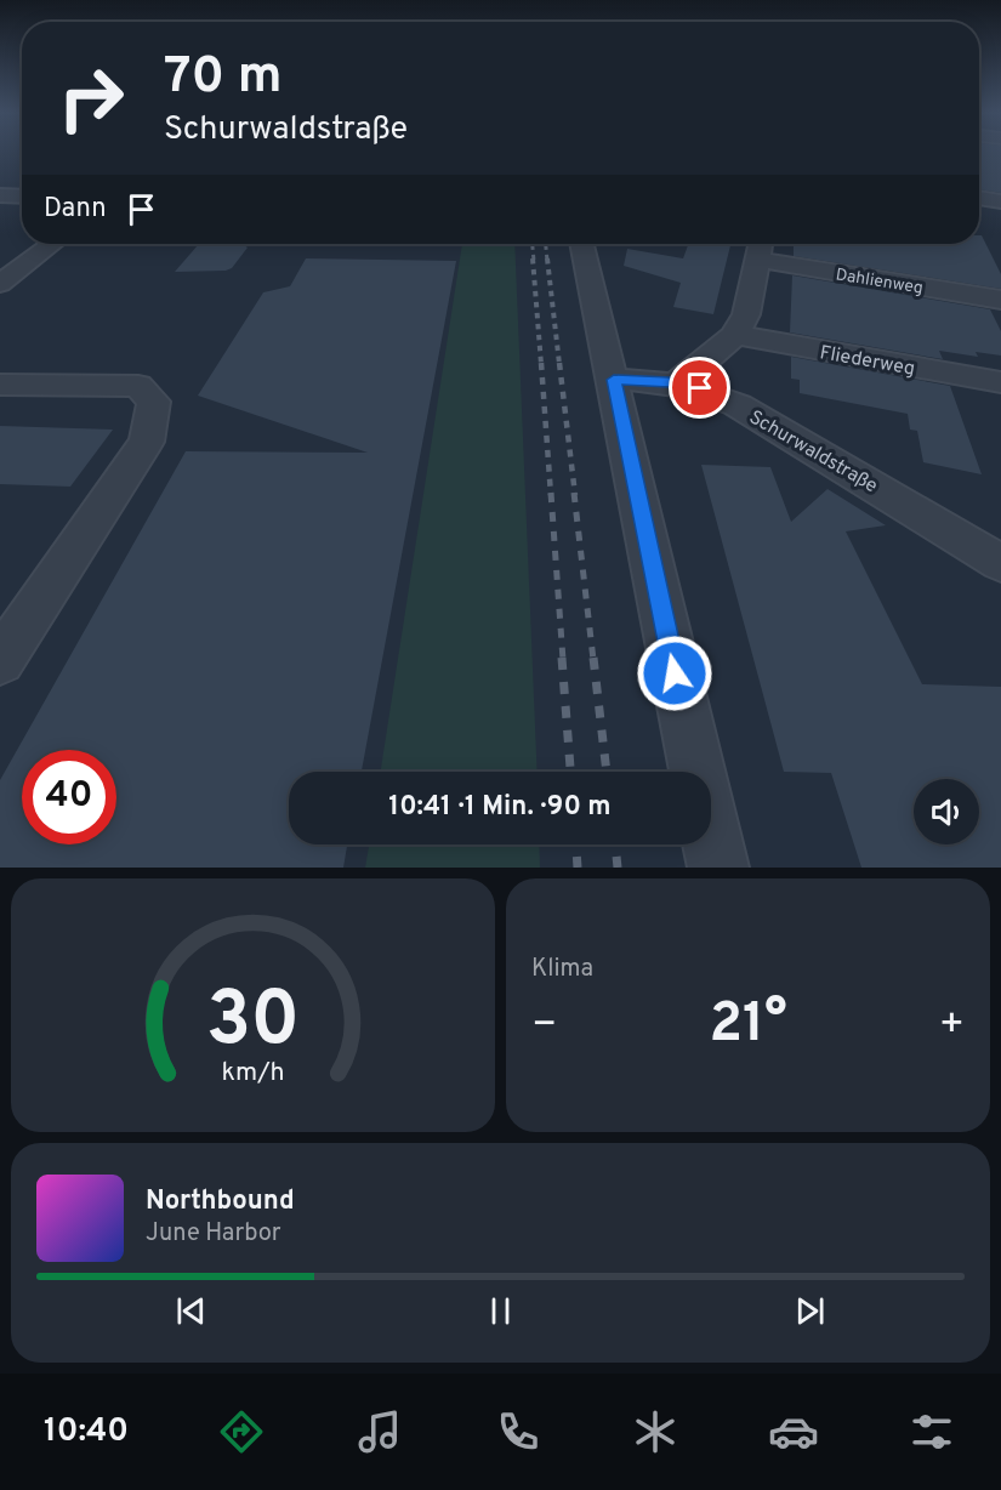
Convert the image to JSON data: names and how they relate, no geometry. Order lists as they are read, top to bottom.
{
  "streets": {
    "street": ["Dahlienweg", "Fliederweg", "Schurwaldstraße"]
  },
  "page": {
    "turn": ["70 m", "Schurwaldstraße"],
    "then": "Dann",
    "limit": "40",
    "trip": "10:41 · 1 Min. · 90 m",
    "tile": "Klima",
    "heat": ["−", "21°", "+"],
    "song": ["Northbound", "June Harbor"],
    "tabs": "10:40",
    "gauge": ["30", "km/h"]
  }
}
